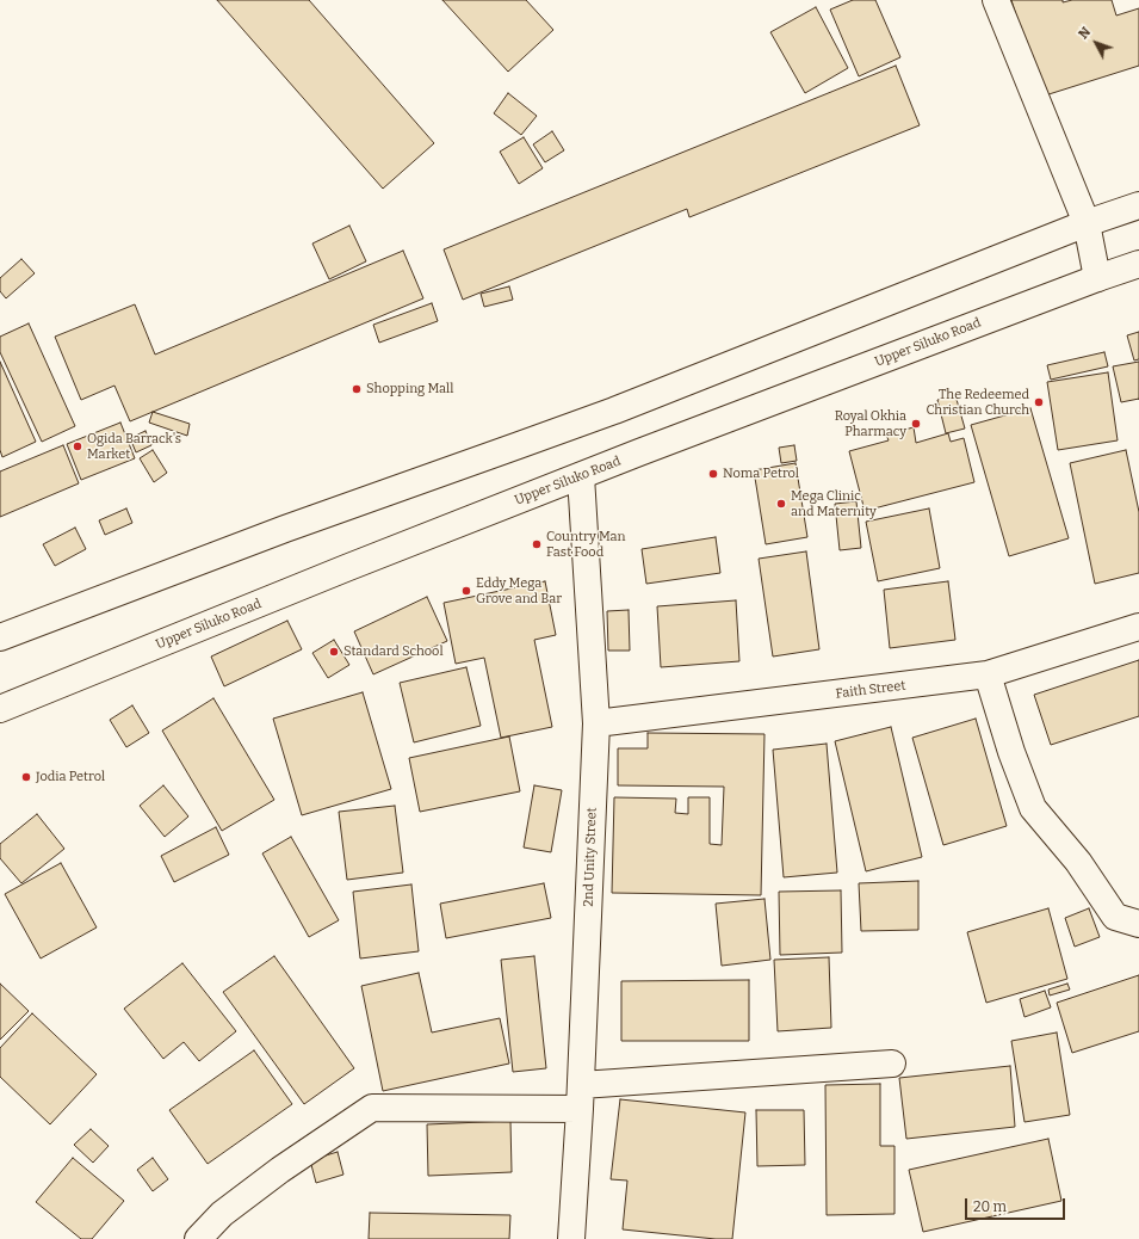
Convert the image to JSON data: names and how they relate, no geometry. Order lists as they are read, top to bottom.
{
  "streets": {
    "street": ["Upper Siluko Road", "Faith Street", "2nd Unity Street"]
  },
  "crossings": [
    ["Upper Siluko Road", "2nd Unity Street"],
    ["Faith Street", "2nd Unity Street"]
  ],
  "places": [
    "Shopping Mall",
    "The Redeemed Christian Church",
    "Royal Okhia Pharmacy",
    "Ogida Barrack's Market",
    "Noma Petrol",
    "Mega Clinic and Maternity",
    "Country Man Fast Food",
    "Eddy Mega Grove and Bar",
    "Standard School",
    "Jodia Petrol"
  ],
  "scale_bar": "20 m",
  "north": "top left"
}
